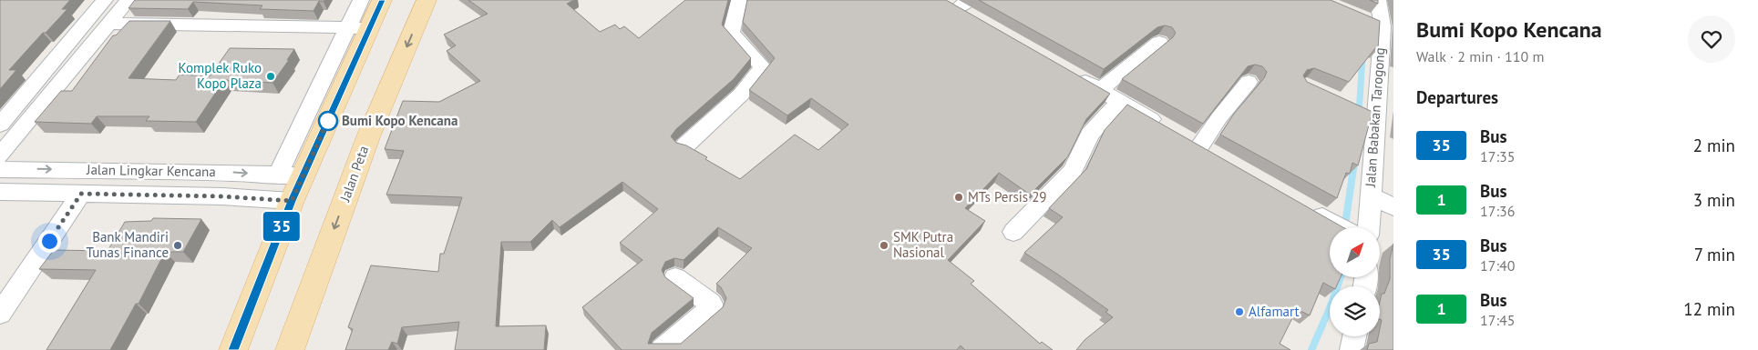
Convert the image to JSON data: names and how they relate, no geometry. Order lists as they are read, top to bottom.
{
  "streets": {
    "main road": ["Jalan Peta"],
    "street": ["Jalan Babakan Tarogong", "Jalan Lingkar Kencana"]
  },
  "places": [
    "Komplek Ruko Kopo Plaza",
    "Bumi Kopo Kencana",
    "MTs Persis 29",
    "Bank Mandiri Tunas Finance",
    "SMK Putra Nasional",
    "Alfamart"
  ],
  "lines": ["bus line 35"],
  "north": "top right",
  "page": {
    "on_map": "35",
    "heading": [
      ["Bumi Kopo Kencana", "Walk · 2 min · 110 m"],
      "Departures"
    ],
    "list": [
      {
        "mark": "35",
        "name": "Bus",
        "note": "17:35",
        "value": "2 min"
      },
      {
        "mark": "1",
        "name": "Bus",
        "note": "17:36",
        "value": "3 min"
      },
      {
        "mark": "35",
        "name": "Bus",
        "note": "17:40",
        "value": "7 min"
      },
      {
        "mark": "1",
        "name": "Bus",
        "note": "17:45",
        "value": "12 min"
      }
    ]
  }
}
